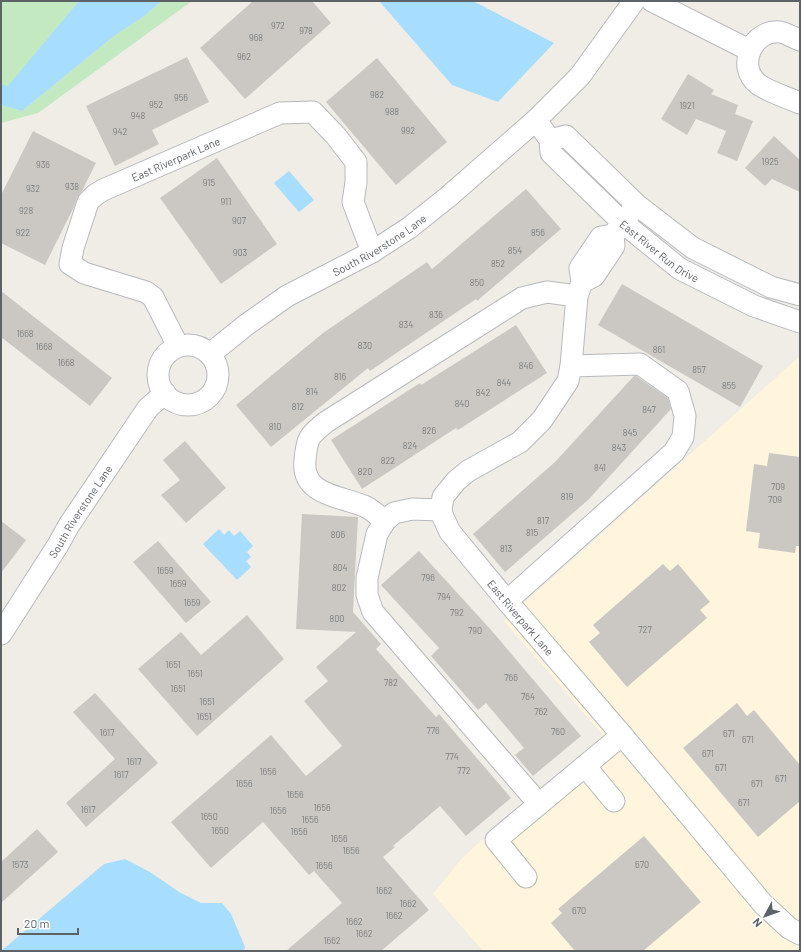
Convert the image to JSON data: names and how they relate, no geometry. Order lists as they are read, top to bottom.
{
  "streets": {
    "street": ["East Riverpark Lane", "South Riverstone Lane", "East River Run Drive"]
  },
  "crossings": [
    ["East Riverpark Lane", "South Riverstone Lane"],
    ["South Riverstone Lane", "East River Run Drive"]
  ],
  "house_numbers": [
    "972",
    "978",
    "968",
    "962",
    "982",
    "956",
    "952",
    "1921",
    "988",
    "948",
    "992",
    "942",
    "1925",
    "936",
    "915",
    "938",
    "932",
    "911",
    "928",
    "907",
    "922",
    "856",
    "854",
    "903",
    "852",
    "850",
    "836",
    "834",
    "1668",
    "830",
    "1668",
    "861",
    "1668",
    "846",
    "857",
    "816",
    "844",
    "855",
    "814",
    "842",
    "840",
    "812",
    "847",
    "810",
    "826",
    "845",
    "824",
    "843",
    "822",
    "841",
    "820",
    "709",
    "819",
    "709",
    "817",
    "815",
    "806",
    "813",
    "804",
    "1659",
    "796",
    "1659",
    "802",
    "794",
    "1659",
    "792",
    "800",
    "727",
    "790",
    "1651",
    "1651",
    "766",
    "782",
    "1651",
    "764",
    "1651",
    "762",
    "1651",
    "776",
    "760",
    "1617",
    "671",
    "671",
    "671",
    "774",
    "1617",
    "671",
    "772",
    "1656",
    "1617",
    "671",
    "1656",
    "671",
    "1656",
    "671",
    "1656",
    "1617",
    "1656",
    "1650",
    "1656",
    "1650",
    "1656",
    "1656",
    "1656",
    "1573",
    "670",
    "1656",
    "1662",
    "1662",
    "670",
    "1662",
    "1662",
    "1662",
    "1662"
  ],
  "scale_bar": "20 m",
  "north": "bottom left"
}
